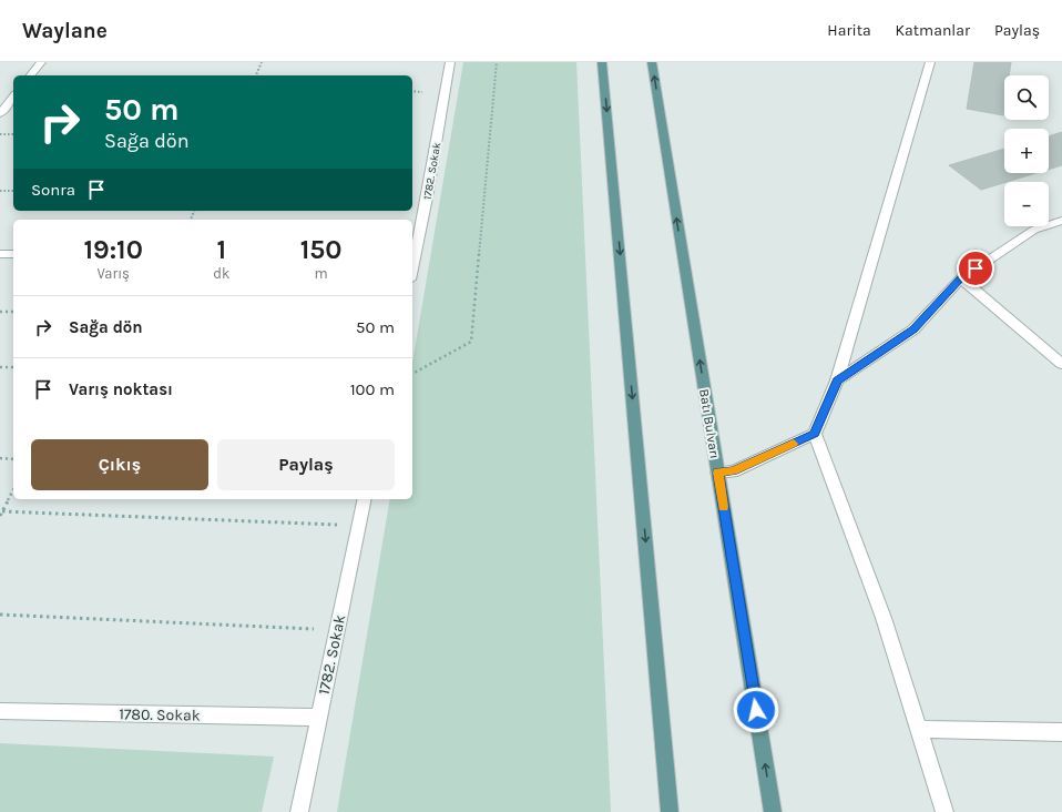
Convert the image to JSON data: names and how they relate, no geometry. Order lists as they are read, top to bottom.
{
  "streets": {
    "main road": ["Batı Bulvarı"],
    "street": ["1782. Sokak", "1780. Sokak"]
  },
  "crossings": [
    ["1782. Sokak", "1780. Sokak"]
  ],
  "page": {
    "header": "Waylane",
    "nav": ["Harita", "Katmanlar", "Paylaş"],
    "map_buttons": ["+", "−"],
    "turn": ["50 m", "Sağa dön"],
    "then": "Sonra",
    "eta": [
      "19:10",
      "Varış",
      "1",
      "dk",
      "150",
      "m"
    ],
    "list": [
      {
        "name": "Sağa dön",
        "value": "50 m"
      },
      {
        "name": "Varış noktası",
        "value": "100 m"
      }
    ],
    "buttons": ["Çıkış", "Paylaş"]
  }
}
